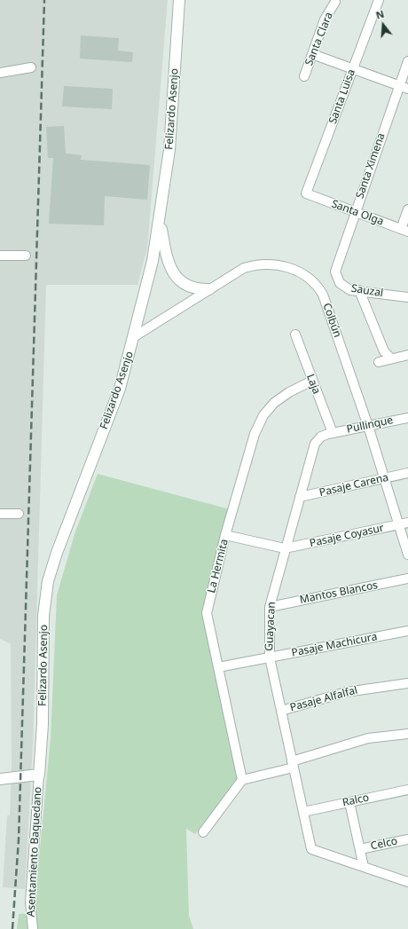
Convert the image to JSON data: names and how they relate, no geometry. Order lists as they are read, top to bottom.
{
  "streets": {
    "street": [
      "Santa Clara",
      "Santa Luisa",
      "Felizardo Asenjo",
      "Santa Ximena",
      "Santa Olga",
      "Sauzal",
      "Colbún",
      "Laja",
      "Pullinque",
      "Pasaje Carena",
      "Pasaje Coyasur",
      "La Hermita",
      "Mantos Blancos",
      "Guayacan",
      "Pasaje Machicura",
      "Pasaje Alfalfal",
      "Ralco",
      "Celco",
      "Asentamiento Baquedano"
    ]
  },
  "crossings": [
    ["Santa Luisa", "Santa Olga"],
    ["Felizardo Asenjo", "Colbún"],
    ["Felizardo Asenjo", "Asentamiento Baquedano"],
    ["Santa Ximena", "Santa Olga"],
    ["Santa Ximena", "Sauzal"],
    ["Colbún", "Pullinque"],
    ["Colbún", "Pasaje Carena"],
    ["Colbún", "Pasaje Coyasur"],
    ["Laja", "Pullinque"],
    ["Laja", "La Hermita"],
    ["Laja", "Guayacan"],
    ["Pullinque", "Guayacan"],
    ["Pasaje Carena", "Guayacan"],
    ["Pasaje Coyasur", "Guayacan"],
    ["La Hermita", "Pasaje Machicura"],
    ["Mantos Blancos", "Guayacan"],
    ["Guayacan", "Pasaje Machicura"],
    ["Guayacan", "Pasaje Alfalfal"],
    ["Guayacan", "Ralco"]
  ],
  "north": "top"
}
